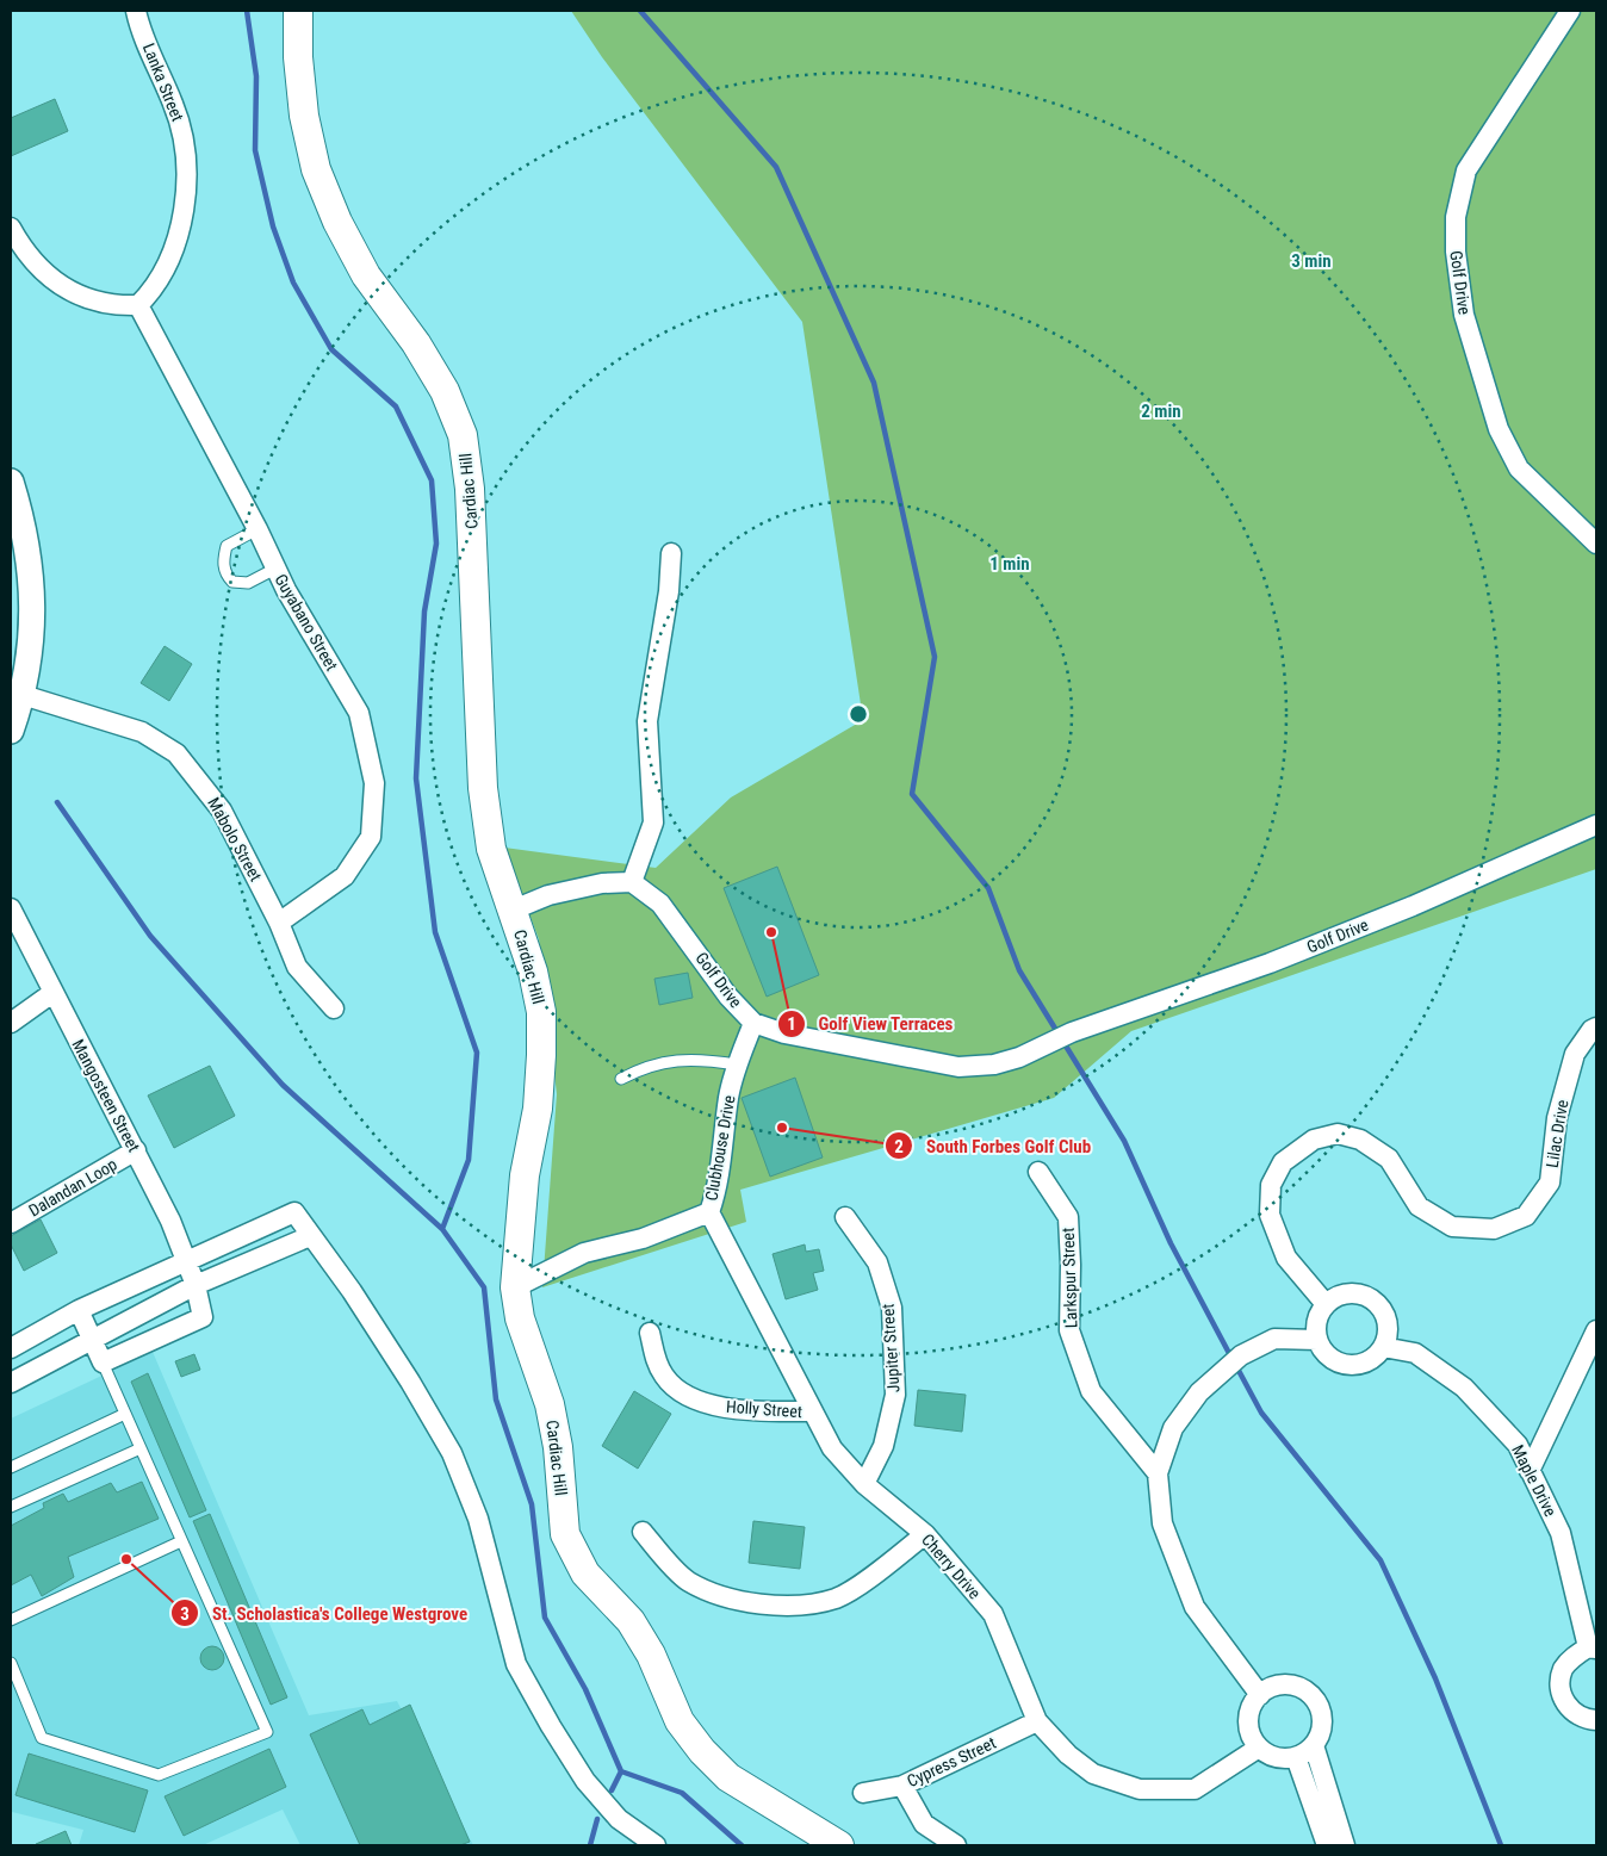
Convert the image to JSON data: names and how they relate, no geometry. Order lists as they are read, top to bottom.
{
  "streets": {
    "main road": ["Cardiac Hill"],
    "street": [
      "Lanka Street",
      "Golf Drive",
      "Guyabano Street",
      "Mabolo Street",
      "Mangosteen Street",
      "Lilac Drive",
      "Clubhouse Drive",
      "Dalandan Loop",
      "Larkspur Street",
      "Jupiter Street",
      "Holly Street",
      "Maple Drive",
      "Cherry Drive",
      "Cypress Street"
    ]
  },
  "crossings": [
    ["Lanka Street", "Guyabano Street"],
    ["Golf Drive", "Clubhouse Drive"],
    ["Cardiac Hill", "Clubhouse Drive"],
    ["Guyabano Street", "Mabolo Street"],
    ["Mangosteen Street", "Dalandan Loop"],
    ["Lilac Drive", "Maple Drive"],
    ["Clubhouse Drive", "Cherry Drive"],
    ["Jupiter Street", "Cherry Drive"],
    ["Holly Street", "Cherry Drive"],
    ["Cherry Drive", "Cypress Street"]
  ],
  "places": ["Golf View Terraces", "South Forbes Golf Club", "St. Scholastica's College Westgrove"],
  "rings": ["3 min", "2 min", "1 min"]
}
